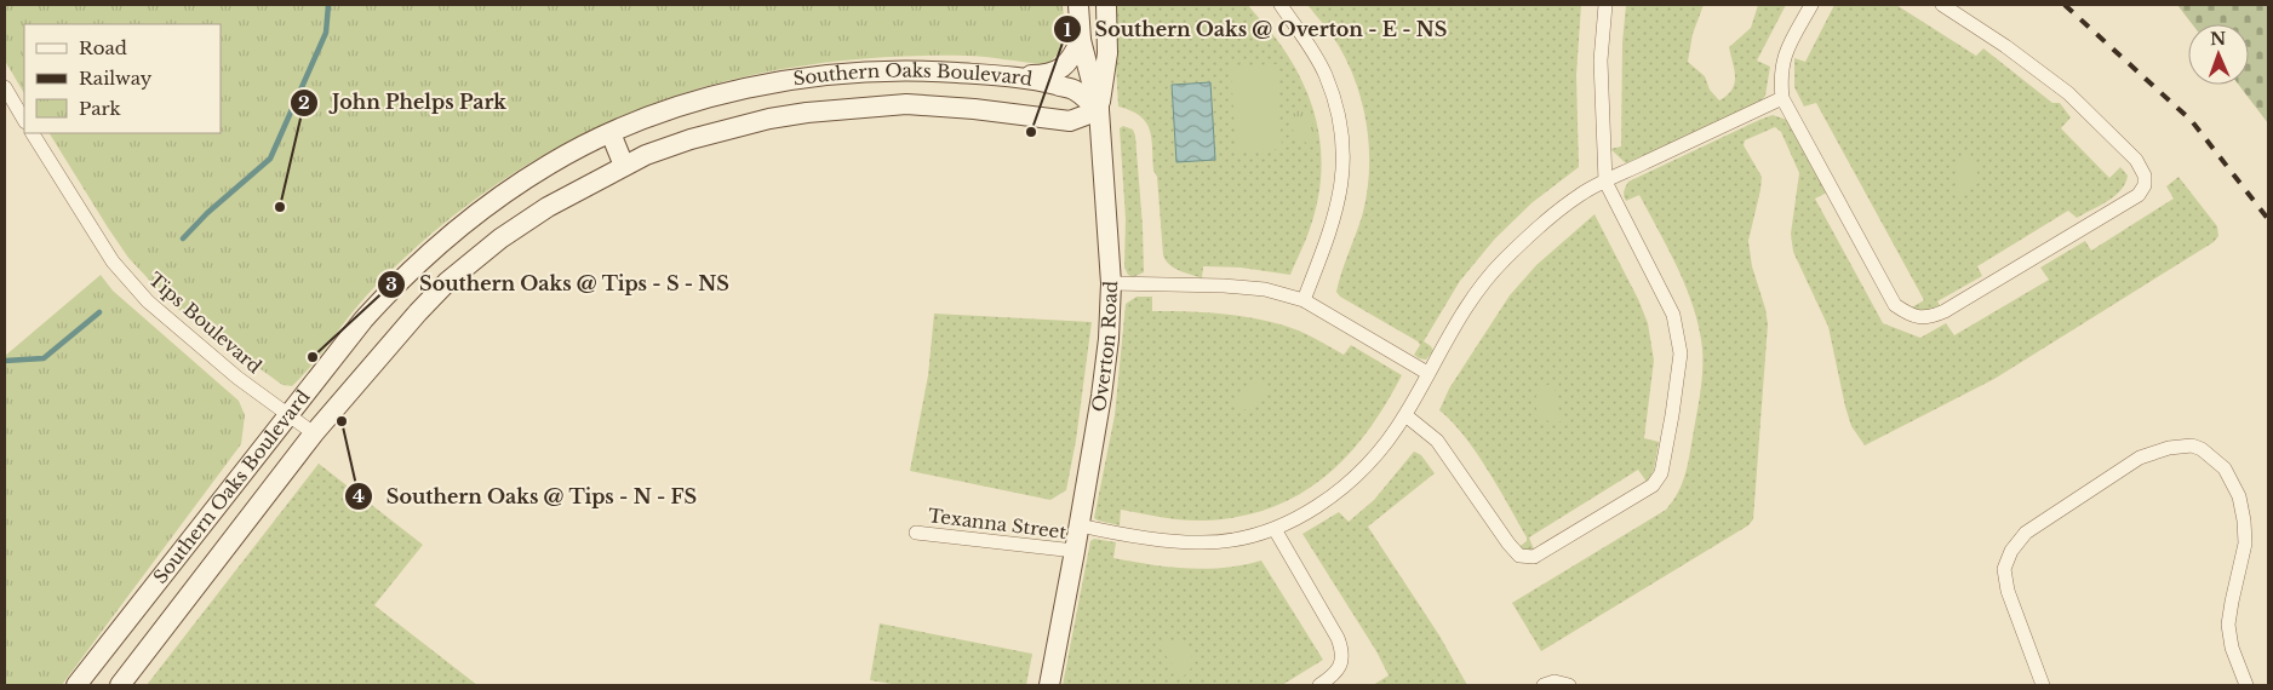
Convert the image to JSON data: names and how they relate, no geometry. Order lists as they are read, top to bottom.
{
  "streets": {
    "street": [
      "Southern Oaks Boulevard",
      "Tips Boulevard",
      "Overton Road",
      "Texanna Street"
    ]
  },
  "crossings": [
    ["Southern Oaks Boulevard", "Tips Boulevard"],
    ["Southern Oaks Boulevard", "Overton Road"],
    ["Overton Road", "Texanna Street"]
  ],
  "places": [
    "Southern Oaks @ Overton - E - NS",
    "John Phelps Park",
    "Southern Oaks @ Tips - S - NS",
    "Southern Oaks @ Tips - N - FS"
  ],
  "legend": ["Road", "Railway", "Park"],
  "north": "top"
}
